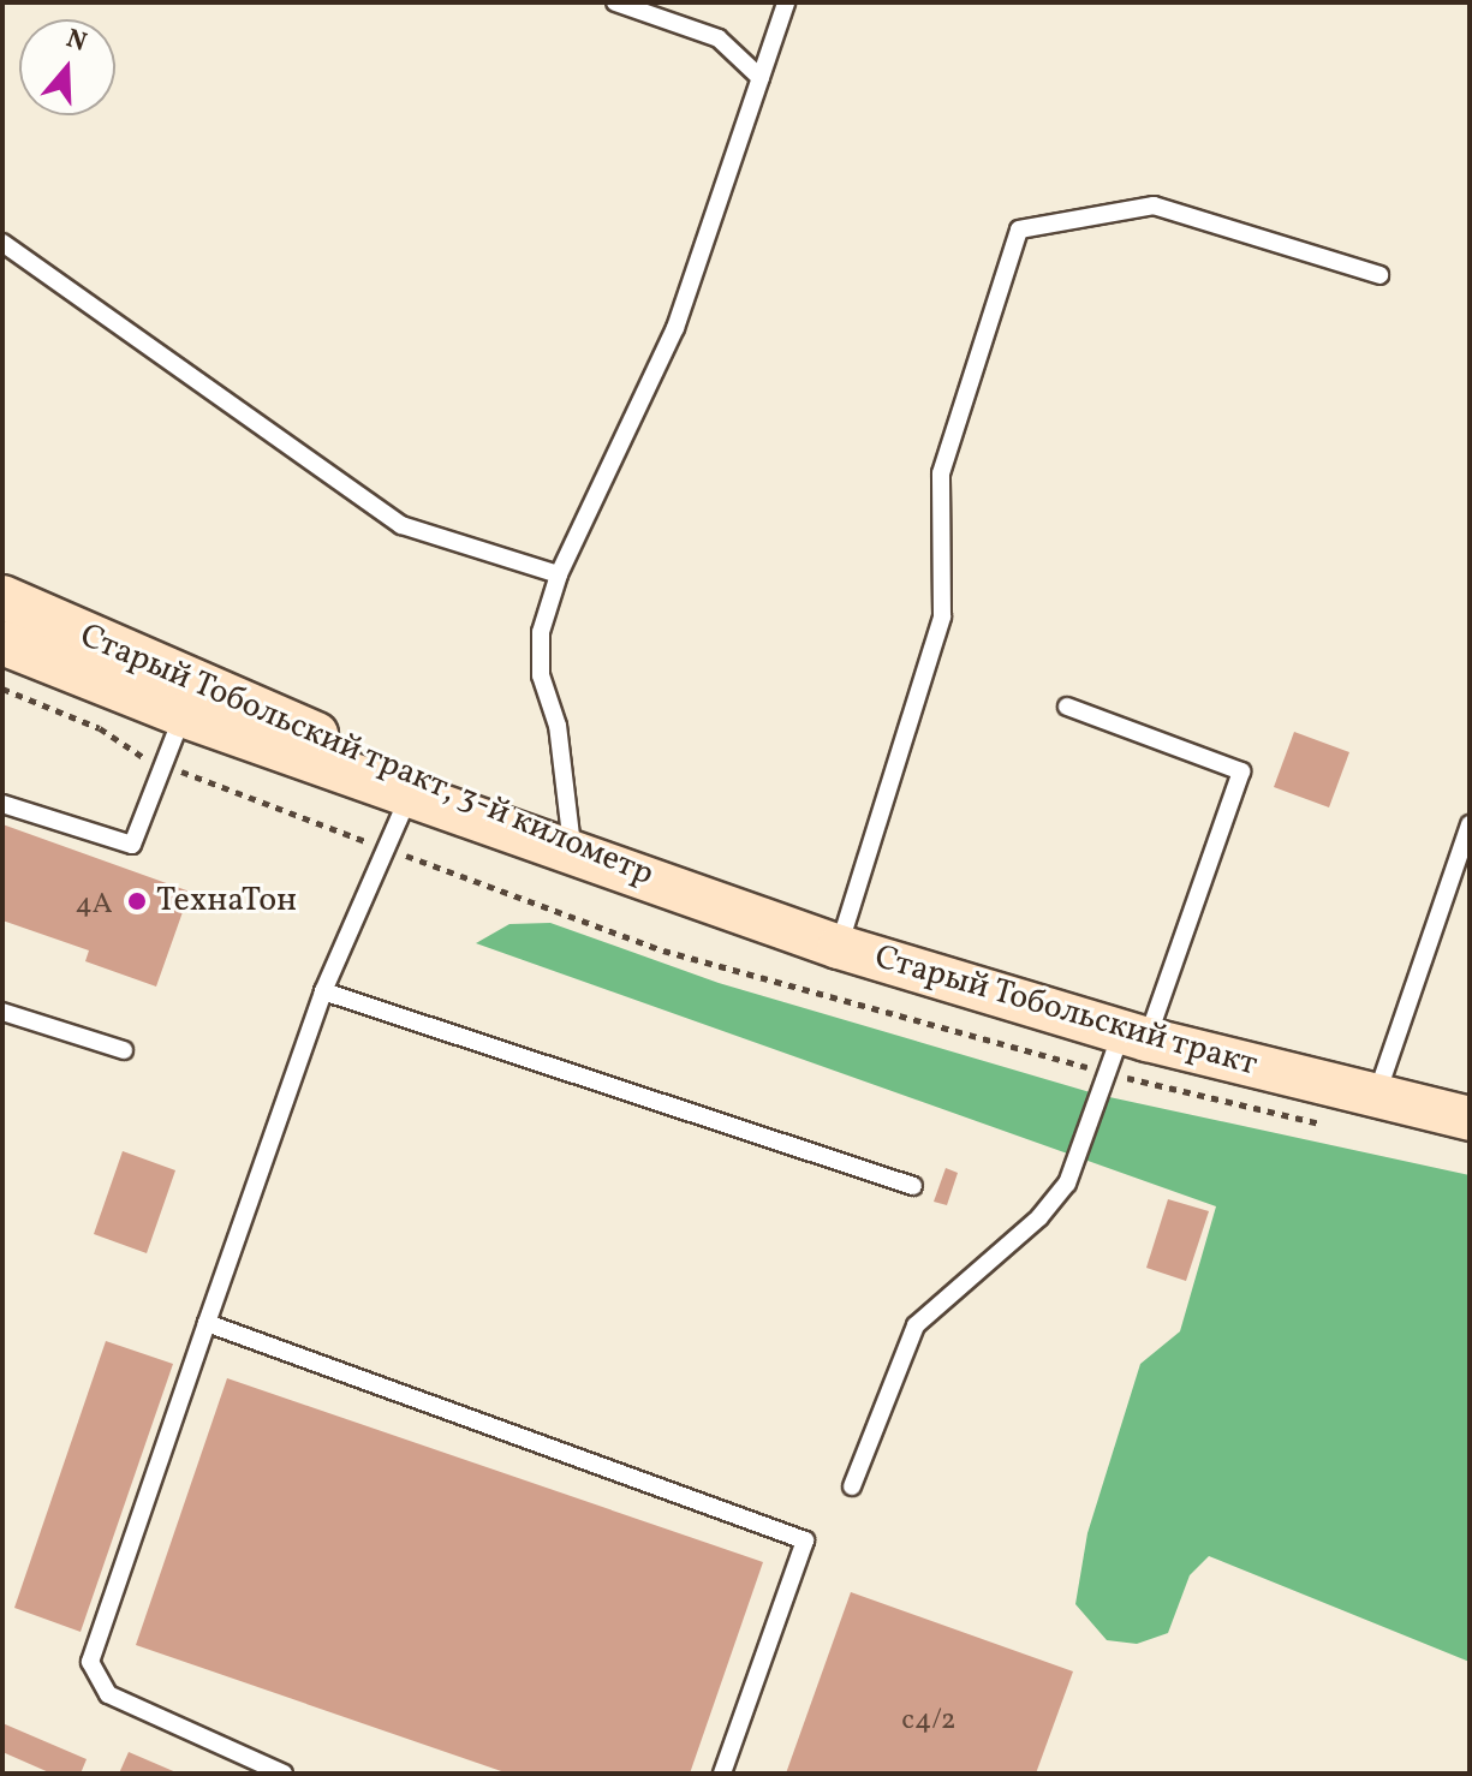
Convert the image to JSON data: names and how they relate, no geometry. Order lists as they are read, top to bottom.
{
  "streets": {
    "street": ["Старый Тобольский тракт, 3-й километр", "Старый Тобольский тракт"]
  },
  "crossings": [
    ["Старый Тобольский тракт, 3-й километр", "Старый Тобольский тракт"]
  ],
  "places": ["ТехнаТон"],
  "house_numbers": ["4А", "с4/2"],
  "north": "top"
}
